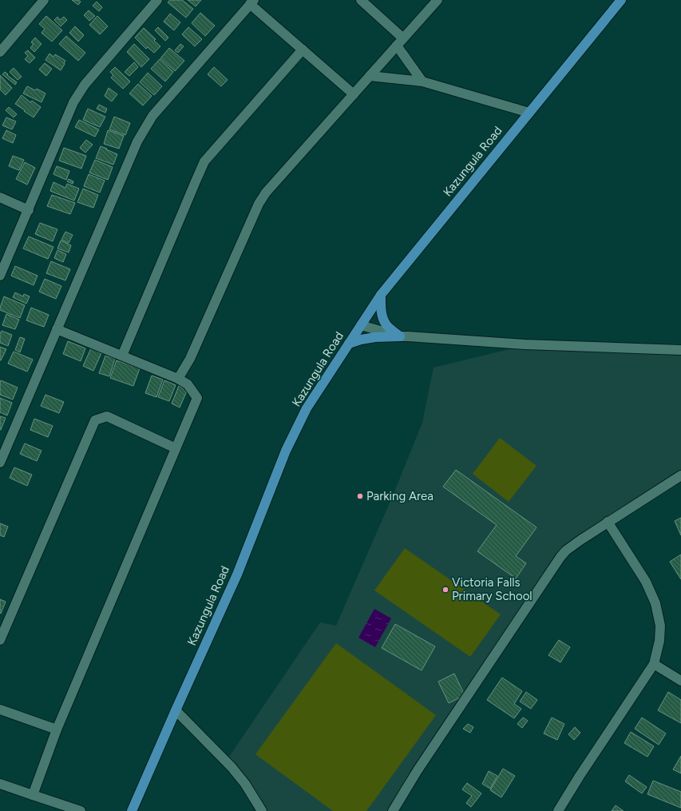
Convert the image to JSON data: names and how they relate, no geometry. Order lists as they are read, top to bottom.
{
  "streets": {
    "main road": ["Kazungula Road"]
  },
  "places": ["Parking Area", "Victoria Falls Primary School"]
}
